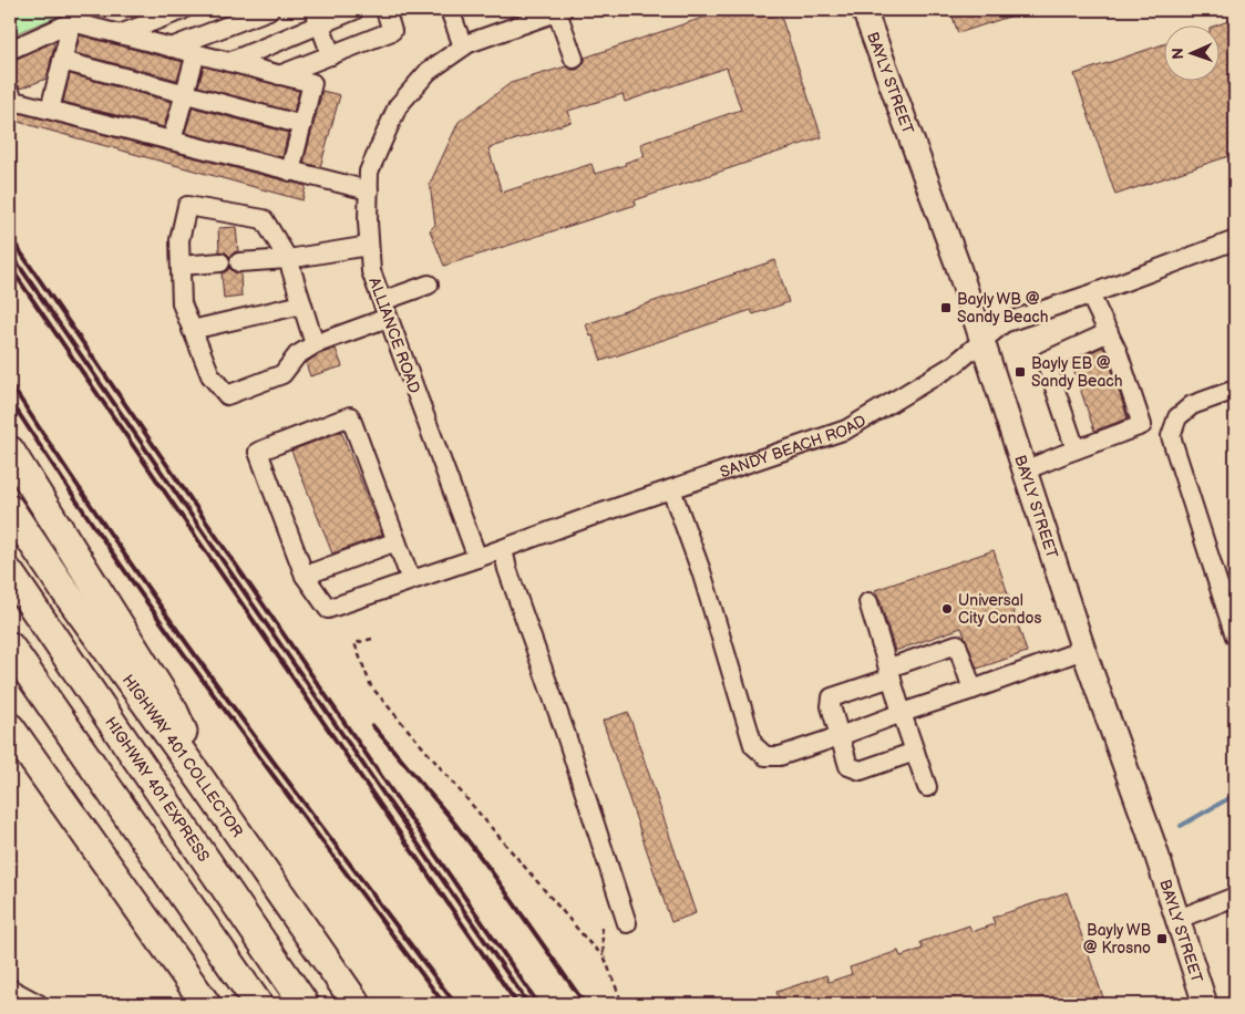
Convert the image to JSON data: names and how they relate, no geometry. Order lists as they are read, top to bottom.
{
  "streets": {
    "highway": ["HIGHWAY 401 COLLECTOR", "HIGHWAY 401 EXPRESS"],
    "main road": ["BAYLY STREET"],
    "street": ["ALLIANCE ROAD", "SANDY BEACH ROAD"]
  },
  "crossings": [
    ["BAYLY STREET", "SANDY BEACH ROAD"],
    ["ALLIANCE ROAD", "SANDY BEACH ROAD"]
  ],
  "places": {
    "transit": ["Bayly WB @ Sandy Beach", "Bayly EB @ Sandy Beach", "Bayly WB @ Krosno"],
    "other": ["Universal City Condos"]
  },
  "north": "left"
}
